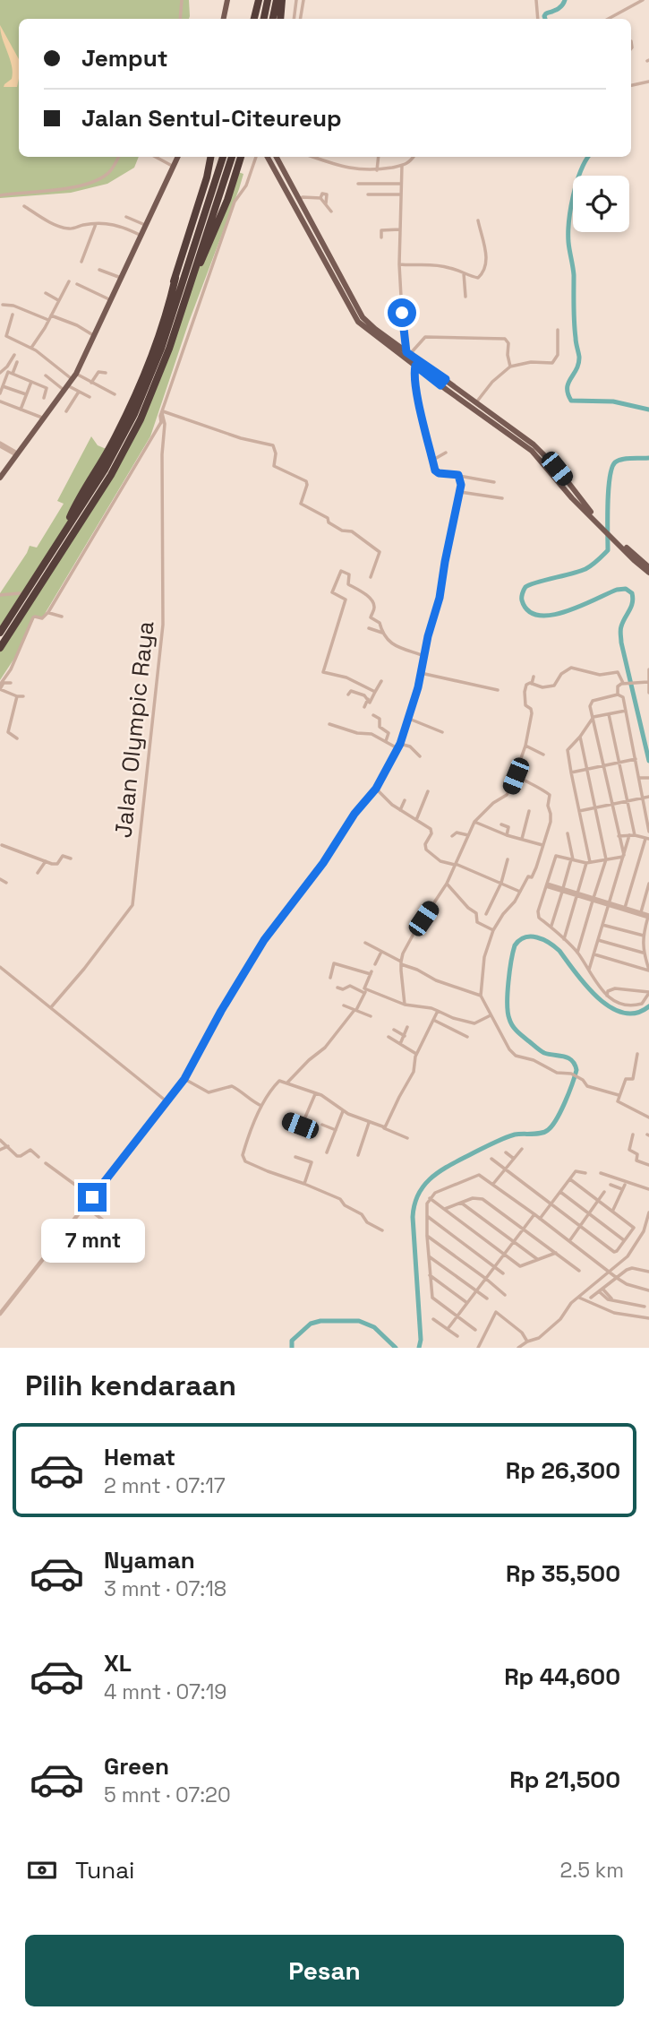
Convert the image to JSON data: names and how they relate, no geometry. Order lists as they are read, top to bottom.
{
  "streets": {
    "street": ["Jalan Olympic Raya"]
  },
  "page": {
    "banner": ["Jemput", "Jalan Sentul-Citeureup"],
    "bubble": "7 mnt",
    "heading": "Pilih kendaraan",
    "list": [
      {
        "name": "Hemat",
        "note": "2 mnt · 07:17",
        "value": "Rp 26,300"
      },
      {
        "name": "Nyaman",
        "note": "3 mnt · 07:18",
        "value": "Rp 35,500"
      },
      {
        "name": "XL",
        "note": "4 mnt · 07:19",
        "value": "Rp 44,600"
      },
      {
        "name": "Green",
        "note": "5 mnt · 07:20",
        "value": "Rp 21,500"
      }
    ],
    "pay": ["Tunai", "2.5 km"],
    "buttons": "Pesan"
  }
}
